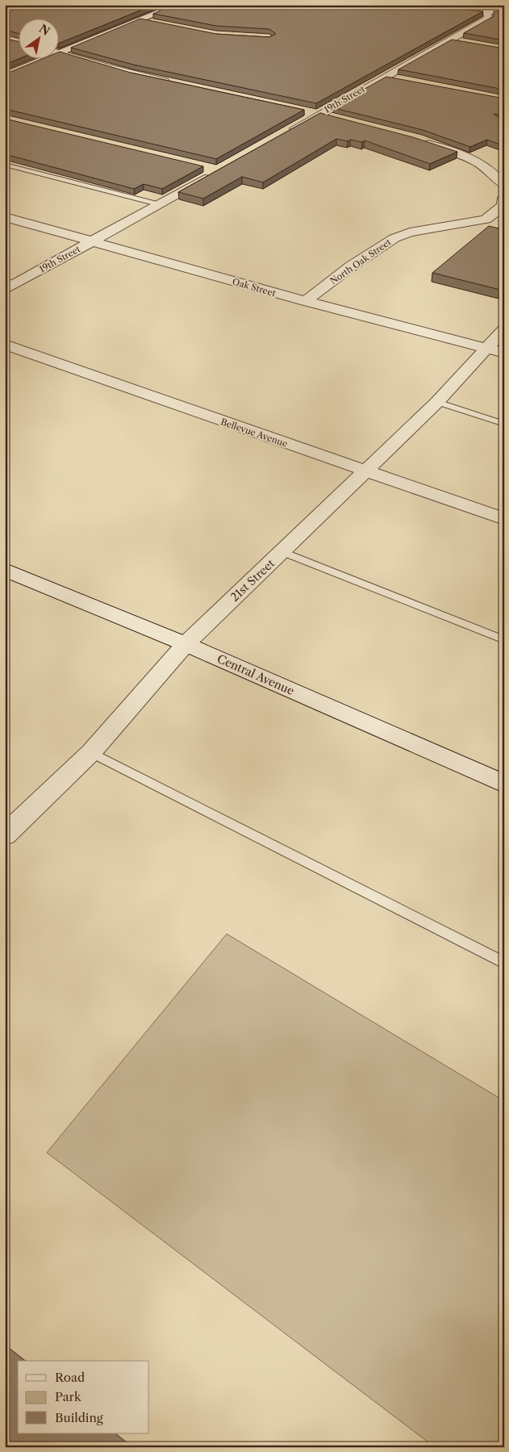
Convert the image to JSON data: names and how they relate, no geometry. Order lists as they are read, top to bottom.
{
  "streets": {
    "street": [
      "19th Street",
      "North Oak Street",
      "Oak Street",
      "Bellevue Avenue",
      "21st Street",
      "Central Avenue"
    ]
  },
  "crossings": [
    ["19th Street", "Oak Street"],
    ["North Oak Street", "Oak Street"],
    ["Oak Street", "21st Street"],
    ["Bellevue Avenue", "21st Street"],
    ["21st Street", "Central Avenue"]
  ],
  "legend": ["Road", "Park", "Building"],
  "north": "top right"
}
